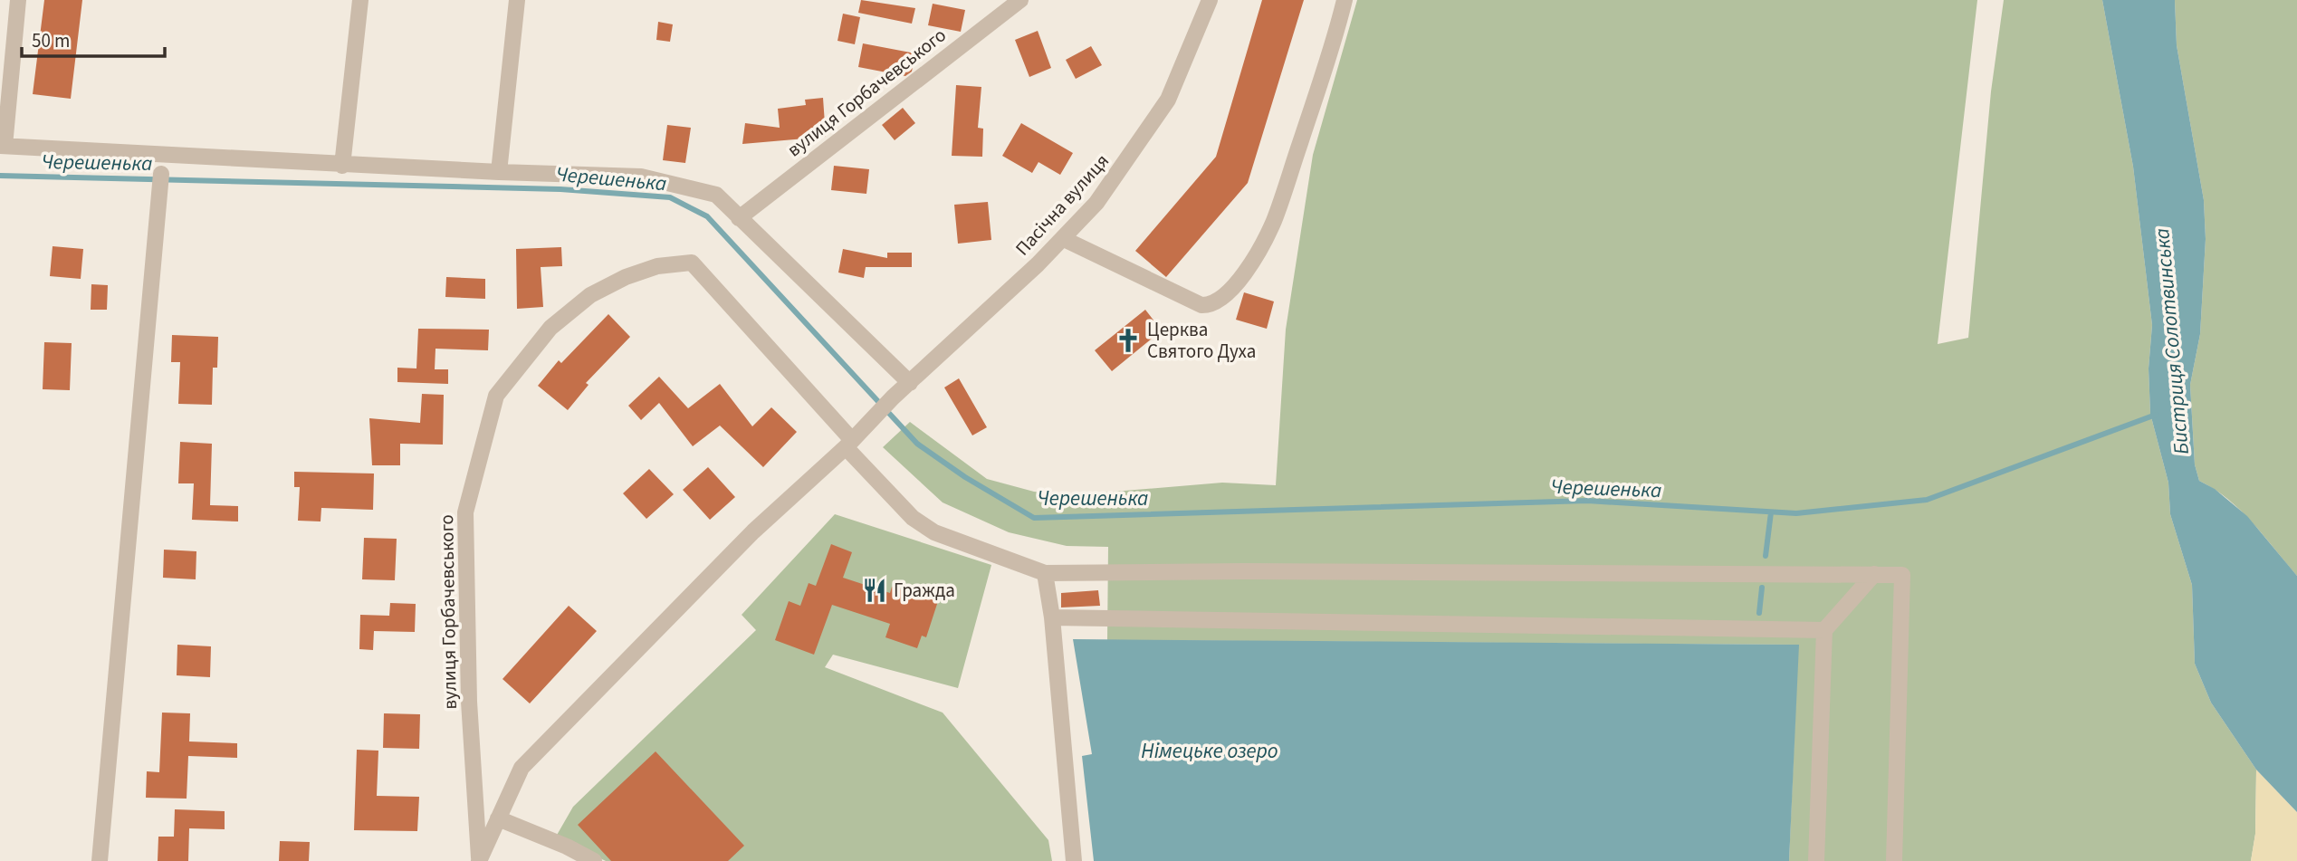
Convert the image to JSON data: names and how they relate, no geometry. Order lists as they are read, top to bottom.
{
  "streets": {
    "street": ["вулиця Горбачевського", "Пасічна вулиця"]
  },
  "crossings": [
    ["вулиця Горбачевського", "Пасічна вулиця"]
  ],
  "water": ["Черешенька", "Бистриця Солотвинська", "Німецьке озеро"],
  "places": {
    "church": ["Церква Святого Духа"],
    "restaurant": ["Гражда"]
  },
  "scale_bar": "50 m"
}
